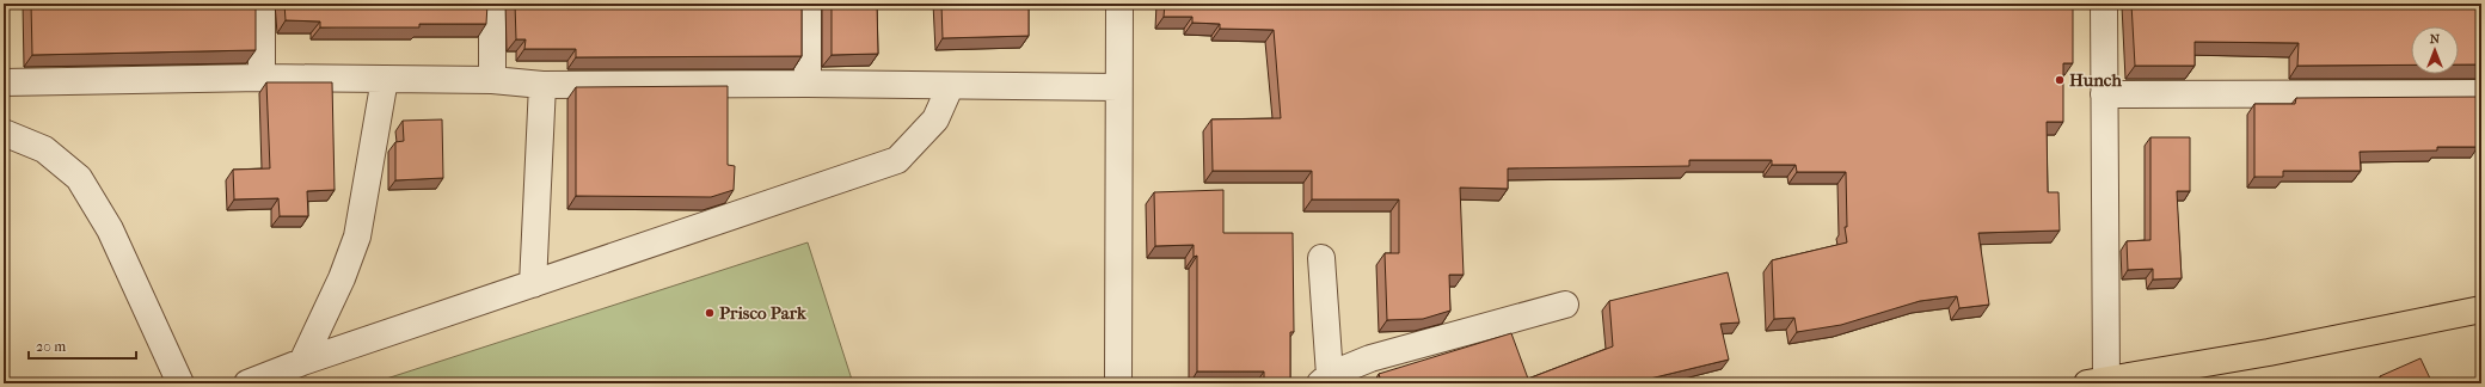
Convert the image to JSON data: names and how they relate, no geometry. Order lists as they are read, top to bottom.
{
  "places": ["Hunch", "Prisco Park"],
  "scale_bar": "20 m",
  "north": "top"
}
